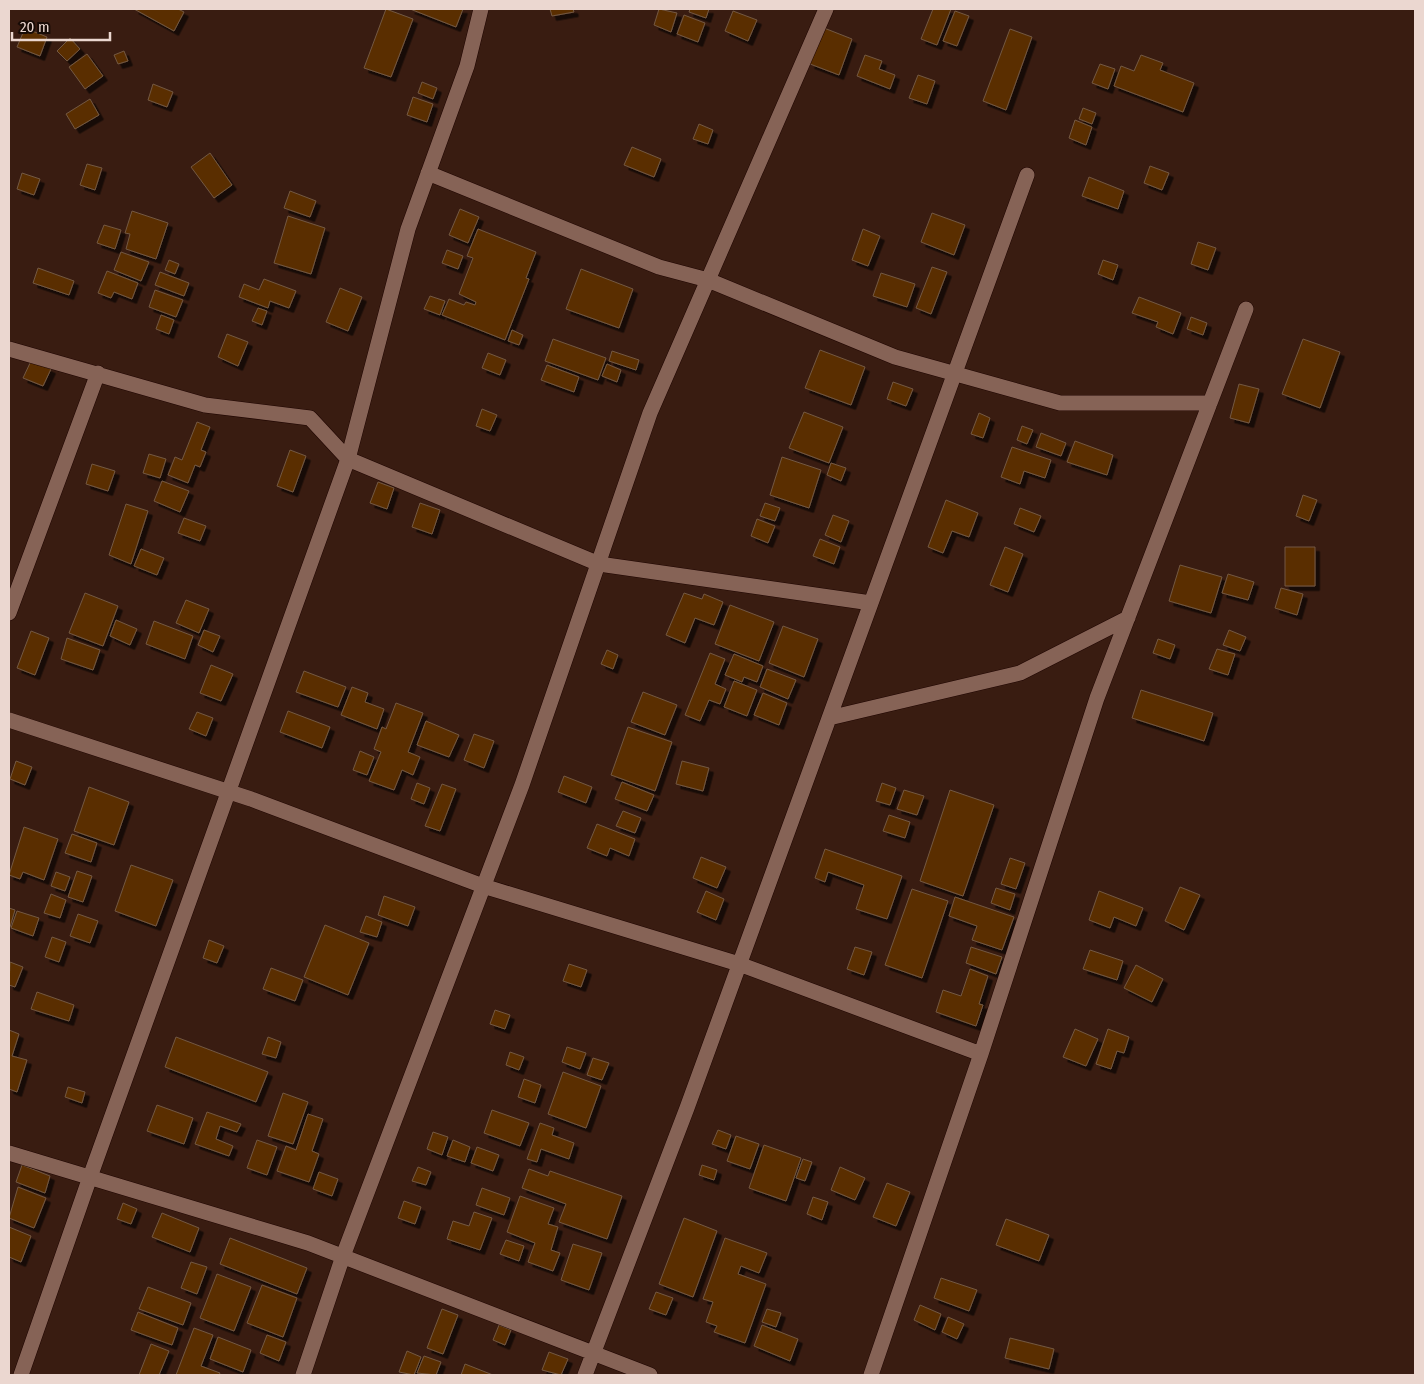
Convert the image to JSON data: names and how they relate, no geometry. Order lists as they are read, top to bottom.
{
  "scale_bar": "20 m"
}
